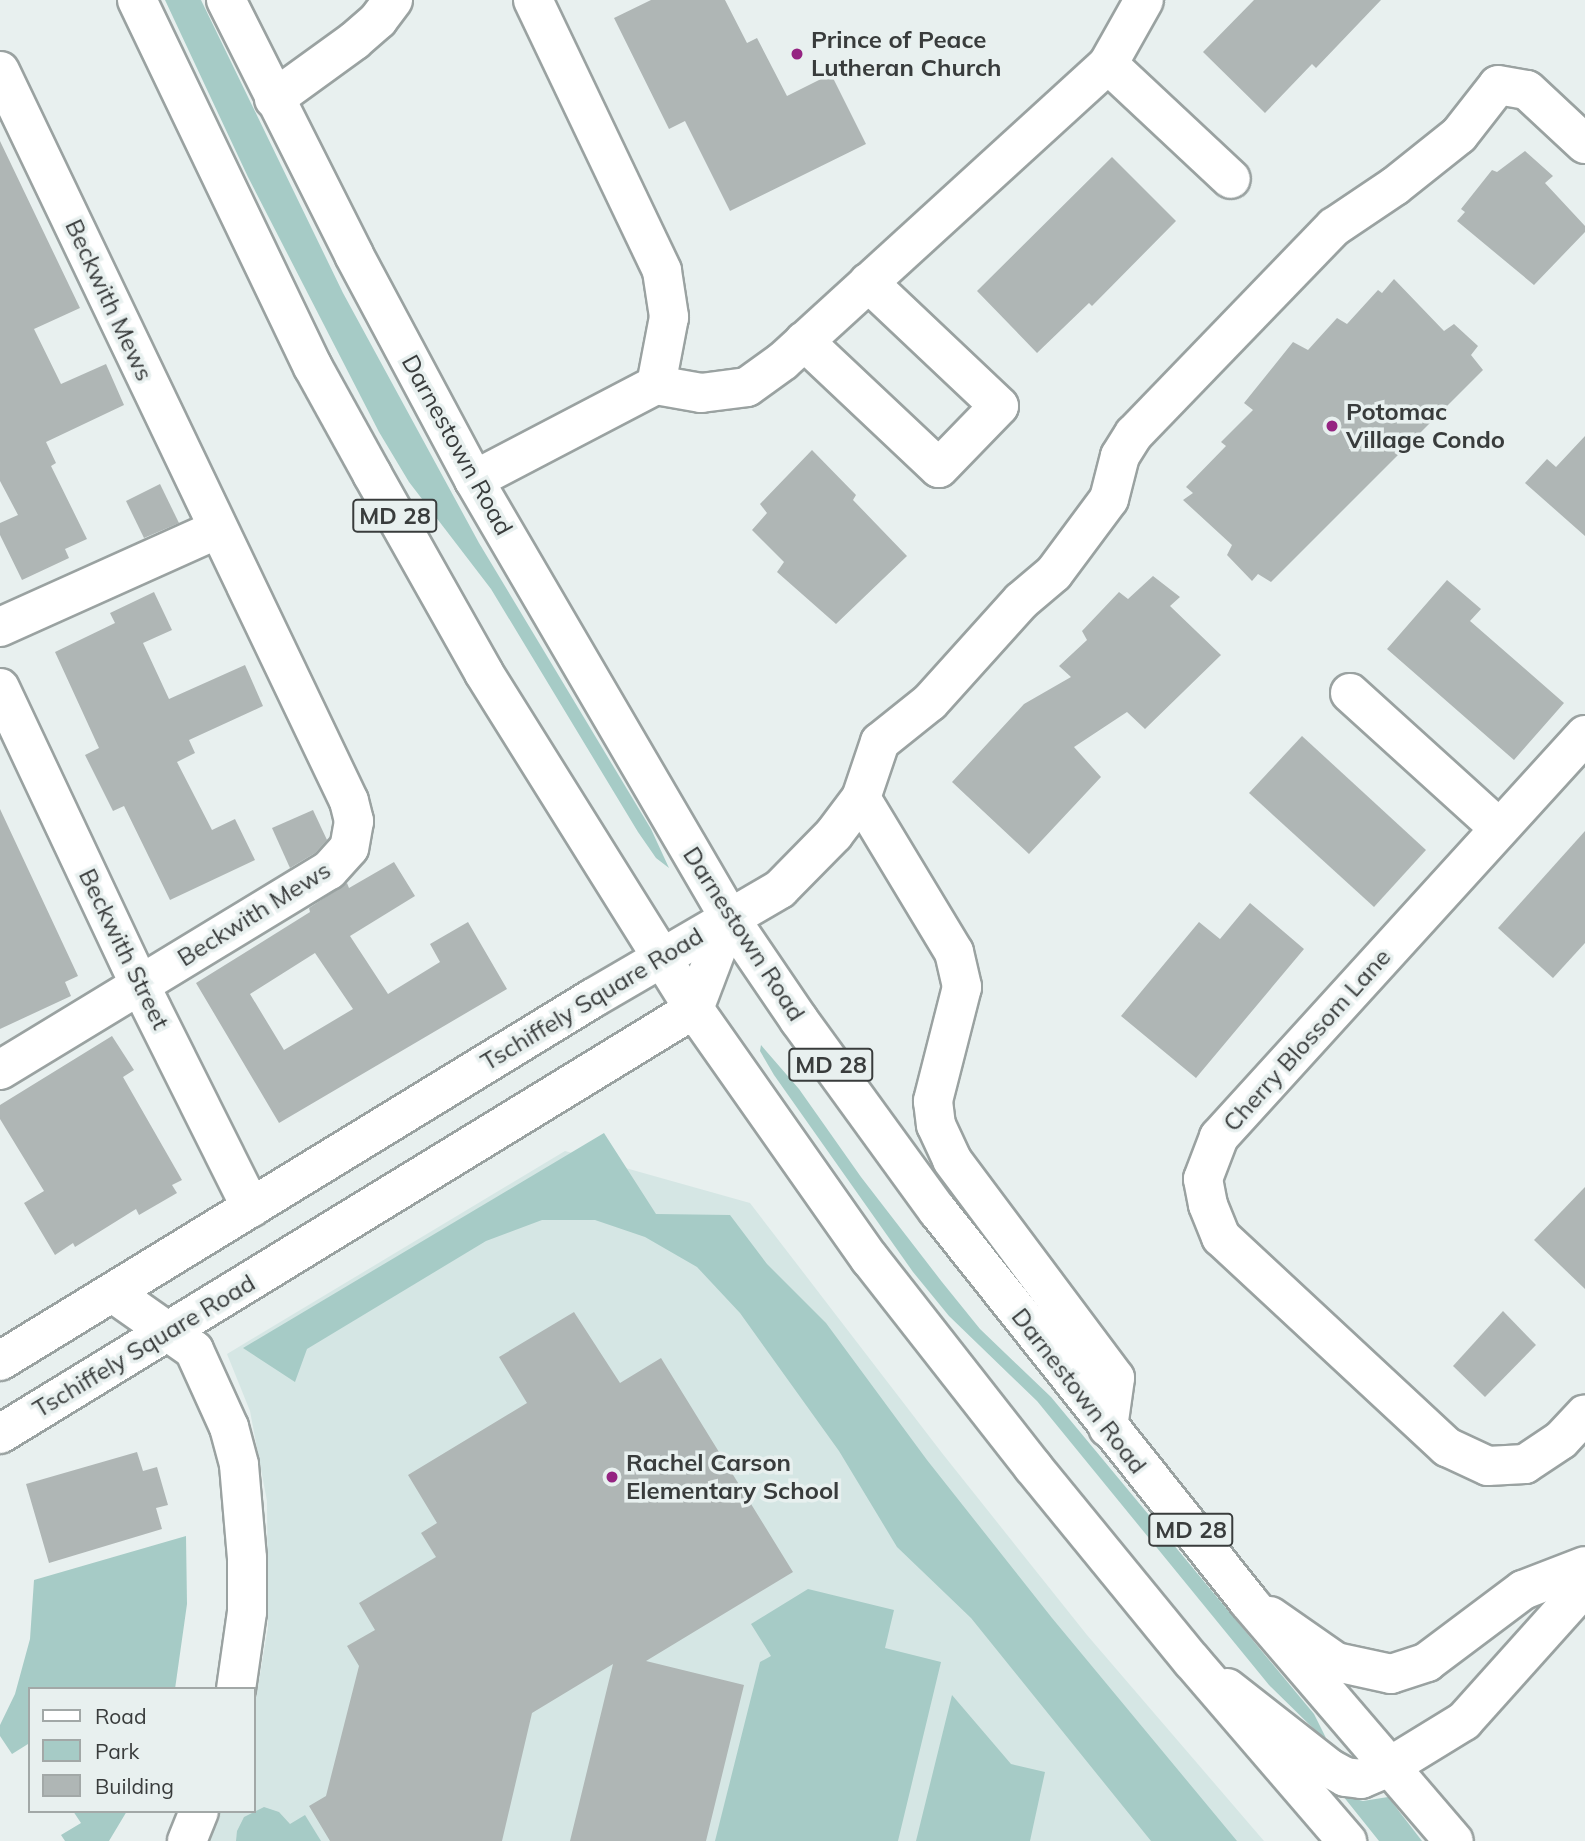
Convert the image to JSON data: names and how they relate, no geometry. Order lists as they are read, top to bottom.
{
  "streets": {
    "street": [
      "Beckwith Mews",
      "Darnestown Road",
      "MD 28",
      "Beckwith Street",
      "Tschiffely Square Road",
      "Cherry Blossom Lane"
    ]
  },
  "crossings": [
    ["Beckwith Mews", "Beckwith Street"],
    ["Darnestown Road", "Tschiffely Square Road"],
    ["MD 28", "Tschiffely Square Road"],
    ["Beckwith Street", "Tschiffely Square Road"]
  ],
  "places": ["Prince of Peace Lutheran Church", "Potomac Village Condo", "Rachel Carson Elementary School"],
  "legend": ["Road", "Park", "Building"]
}
